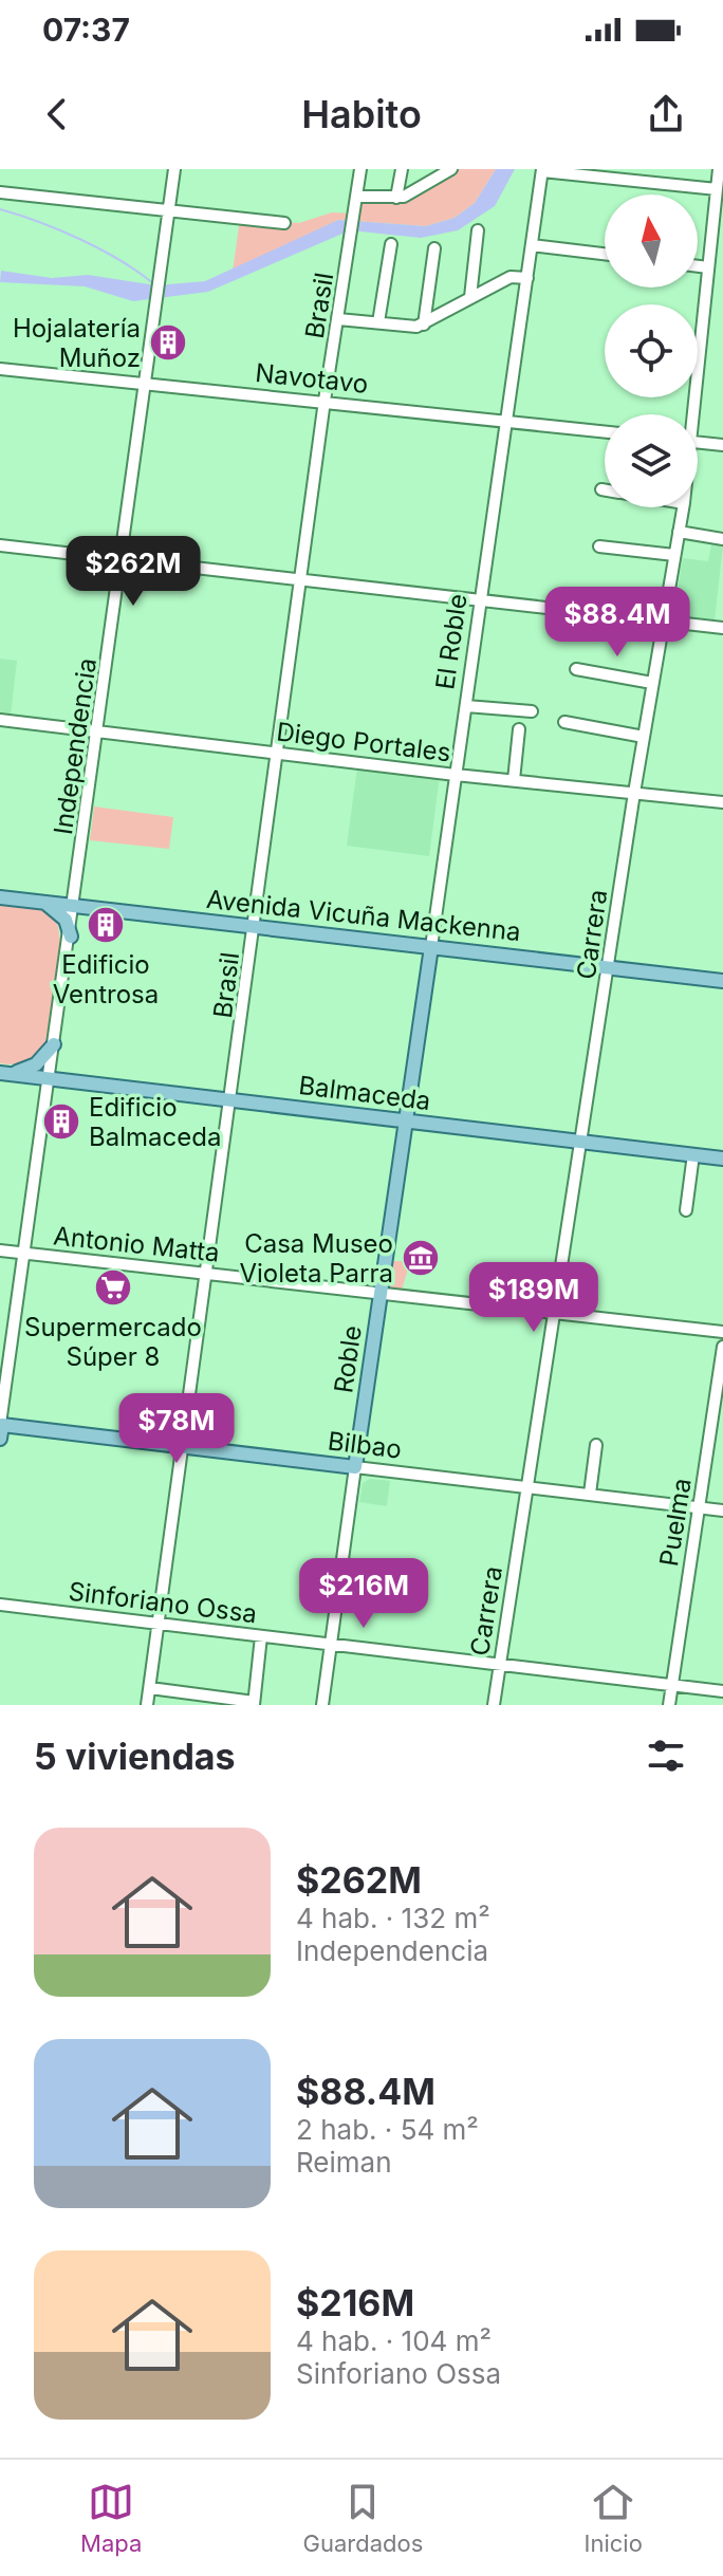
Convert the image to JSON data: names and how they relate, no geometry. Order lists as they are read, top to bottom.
{
  "streets": {
    "main road": [
      "El Roble",
      "Avenida Vicuña Mackenna",
      "Balmaceda",
      "Roble",
      "Bilbao"
    ],
    "street": [
      "Brasil",
      "Navotavo",
      "Diego Portales",
      "Independencia",
      "Carrera",
      "Antonio Matta",
      "Puelma",
      "Sinforiano Ossa"
    ]
  },
  "crossings": [
    ["Brasil", "Navotavo"],
    ["Brasil", "Diego Portales"],
    ["Brasil", "Avenida Vicuña Mackenna"],
    ["Brasil", "Balmaceda"],
    ["Brasil", "Antonio Matta"],
    ["Brasil", "Bilbao"],
    ["Brasil", "Sinforiano Ossa"],
    ["Navotavo", "El Roble"],
    ["Navotavo", "Independencia"],
    ["El Roble", "Diego Portales"],
    ["El Roble", "Avenida Vicuña Mackenna"],
    ["El Roble", "Balmaceda"],
    ["El Roble", "Roble"],
    ["Diego Portales", "Independencia"],
    ["Diego Portales", "Carrera"],
    ["Independencia", "Avenida Vicuña Mackenna"],
    ["Independencia", "Balmaceda"],
    ["Independencia", "Antonio Matta"],
    ["Independencia", "Bilbao"],
    ["Avenida Vicuña Mackenna", "Carrera"],
    ["Carrera", "Balmaceda"],
    ["Carrera", "Antonio Matta"],
    ["Carrera", "Bilbao"],
    ["Carrera", "Sinforiano Ossa"],
    ["Balmaceda", "Roble"],
    ["Antonio Matta", "Roble"],
    ["Roble", "Bilbao"],
    ["Roble", "Sinforiano Ossa"],
    ["Bilbao", "Puelma"],
    ["Puelma", "Sinforiano Ossa"]
  ],
  "places": {
    "building": ["Hojalatería Muñoz", "Edificio Ventrosa", "Edificio Balmaceda"],
    "museum": ["Casa Museo Violeta Parra"],
    "supermarket": ["Supermercado Súper 8"]
  },
  "north": "top",
  "page": {
    "status": "07:37",
    "header": "Habito",
    "price": [
      "$262M",
      "$88.4M",
      "$189M",
      "$78M",
      "$216M"
    ],
    "heading": "5 viviendas",
    "list": [
      {
        "name": "$262M",
        "note": "4 hab. · 132 m² · Independencia"
      },
      {
        "name": "$88.4M",
        "note": "2 hab. · 54 m² · Reiman"
      },
      {
        "name": "$216M",
        "note": "4 hab. · 104 m² · Sinforiano Ossa"
      }
    ],
    "tabs": ["Mapa", "Guardados", "Inicio"]
  }
}
